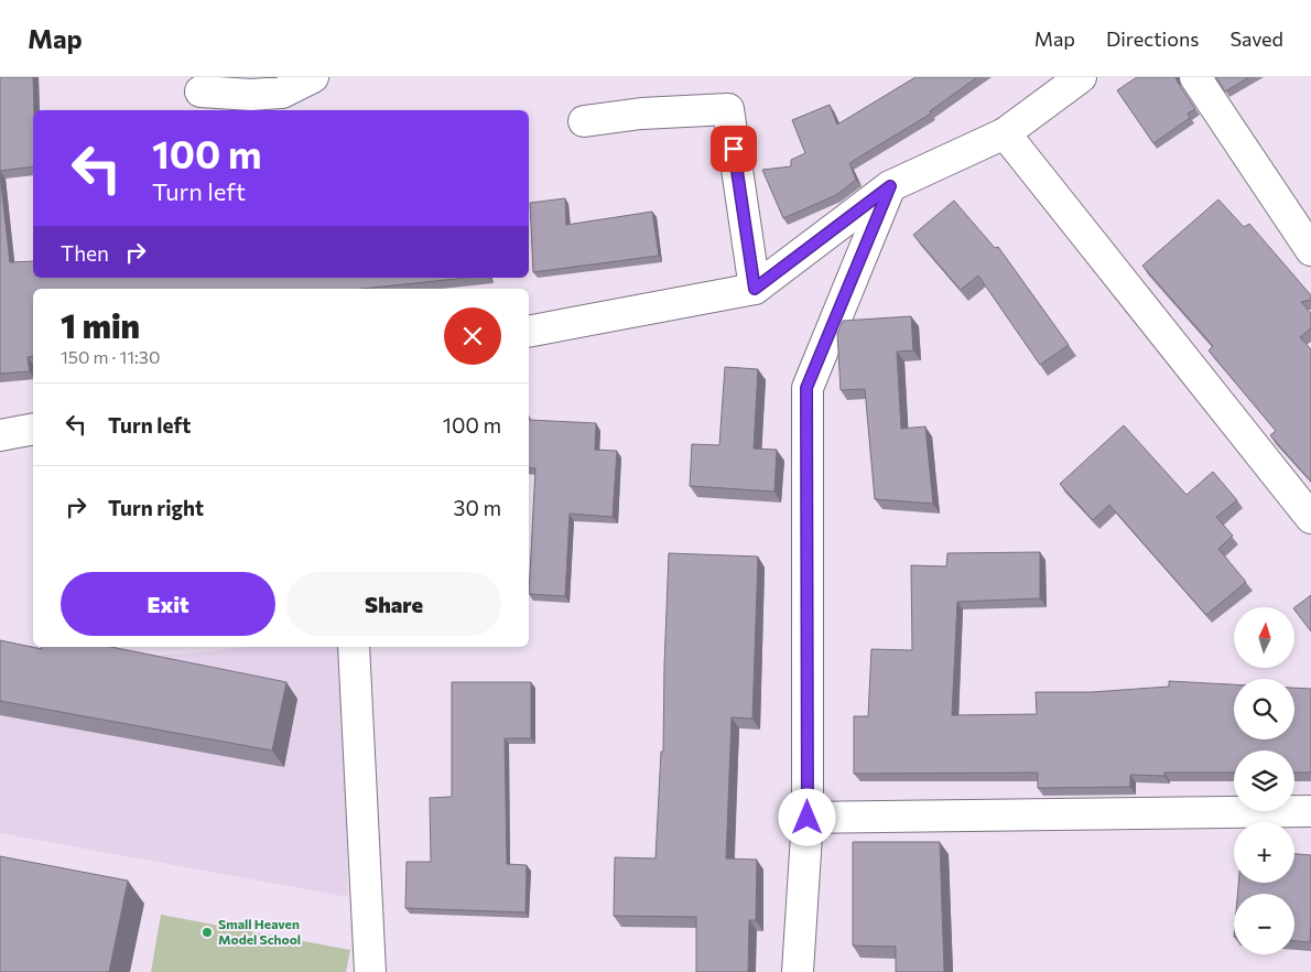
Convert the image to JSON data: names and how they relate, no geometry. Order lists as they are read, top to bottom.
{
  "places": ["Small Heaven Model School"],
  "north": "top",
  "page": {
    "header": "Map",
    "nav": ["Map", "Directions", "Saved"],
    "turn": ["100 m", "Turn left"],
    "then": "Then",
    "heading": ["1 min", "150 m · 11:30"],
    "list": [
      {
        "name": "Turn left",
        "value": "100 m"
      },
      {
        "name": "Turn right",
        "value": "30 m"
      }
    ],
    "buttons": ["Exit", "Share"],
    "map_buttons": ["+", "−"]
  }
}
